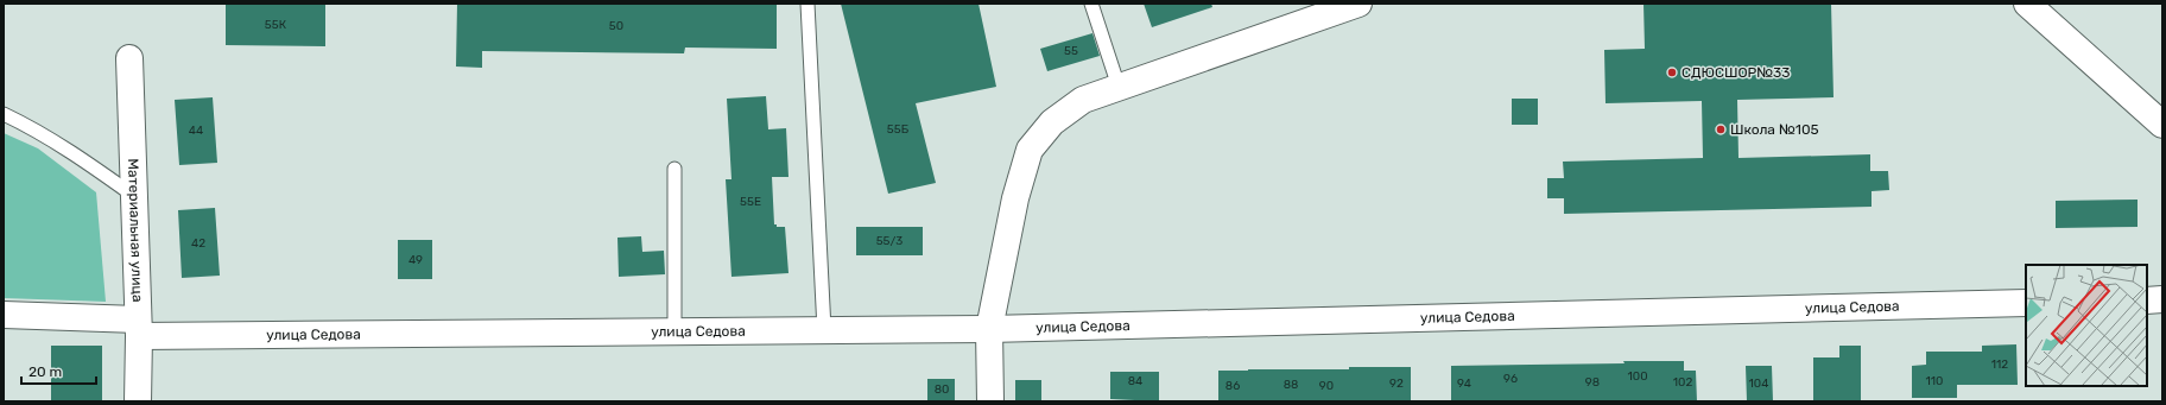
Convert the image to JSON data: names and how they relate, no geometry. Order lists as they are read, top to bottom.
{
  "streets": {
    "street": ["Материальная улица", "улица Седова"]
  },
  "crossings": [
    ["Материальная улица", "улица Седова"]
  ],
  "places": ["СДЮСШОР№33", "Школа №105"],
  "house_numbers": [
    "55К",
    "50",
    "55",
    "55Б",
    "44",
    "55Е",
    "55/3",
    "42",
    "49",
    "112",
    "100",
    "96",
    "84",
    "110",
    "98",
    "102",
    "92",
    "94",
    "104",
    "88",
    "86",
    "90",
    "80"
  ],
  "scale_bar": "20 m"
}
